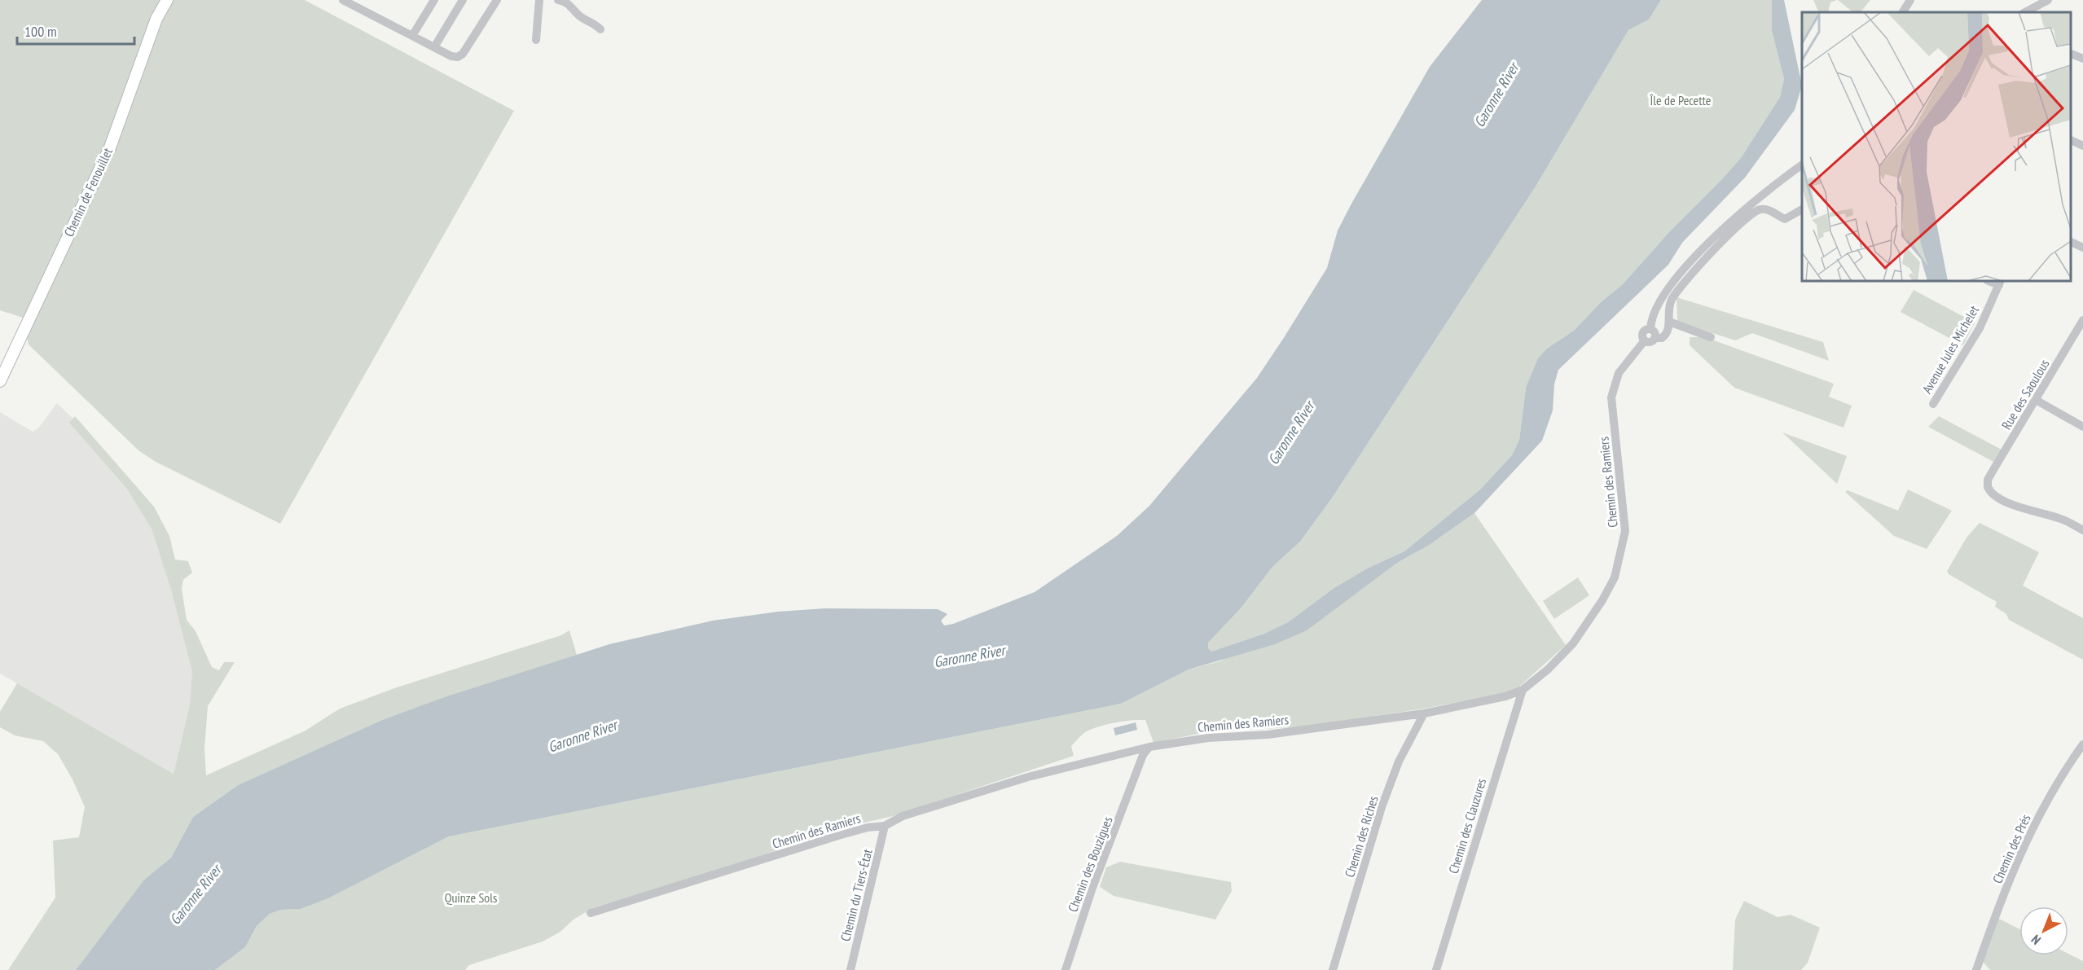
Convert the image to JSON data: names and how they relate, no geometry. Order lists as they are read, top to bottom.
{
  "streets": {
    "street": [
      "Chemin de Fenouillet",
      "Avenue Jules Michelet",
      "Rue des Saoulous",
      "Chemin des Ramiers",
      "Chemin des Clauzures",
      "Chemin des Riches",
      "Chemin des Prés",
      "Chemin des Bouzigues",
      "Chemin du Tiers-État"
    ]
  },
  "crossings": [
    ["Chemin des Ramiers", "Chemin des Clauzures"],
    ["Chemin des Ramiers", "Chemin des Riches"],
    ["Chemin des Ramiers", "Chemin des Bouzigues"],
    ["Chemin des Ramiers", "Chemin du Tiers-État"]
  ],
  "water": ["Garonne River"],
  "parks": ["Île de Pecette", "Quinze Sols"],
  "scale_bar": "100 m",
  "north": "bottom left"
}
